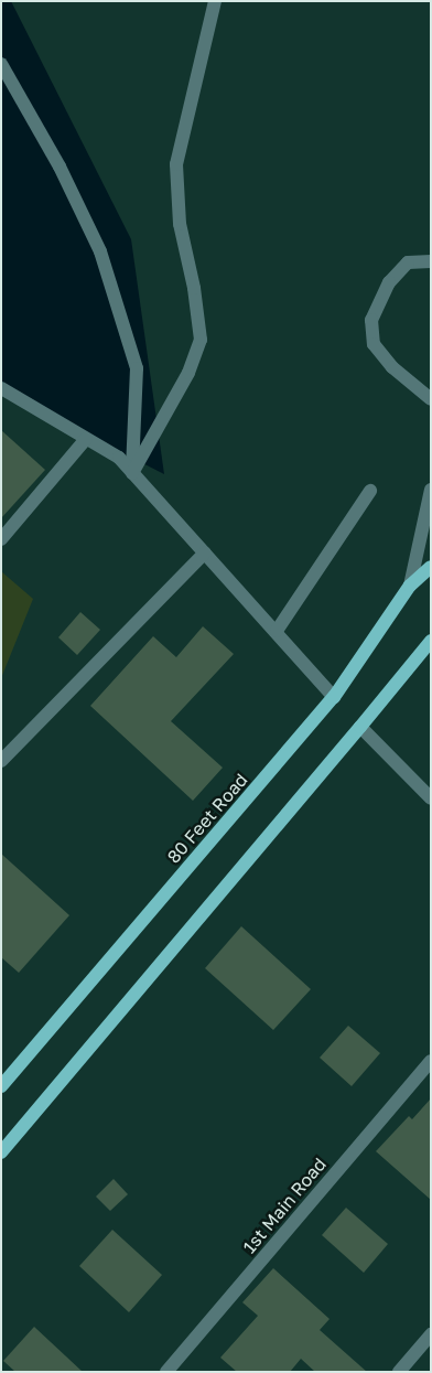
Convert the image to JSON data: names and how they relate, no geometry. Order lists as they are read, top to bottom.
{
  "streets": {
    "main road": ["80 Feet Road"],
    "street": ["1st Main Road"]
  }
}
